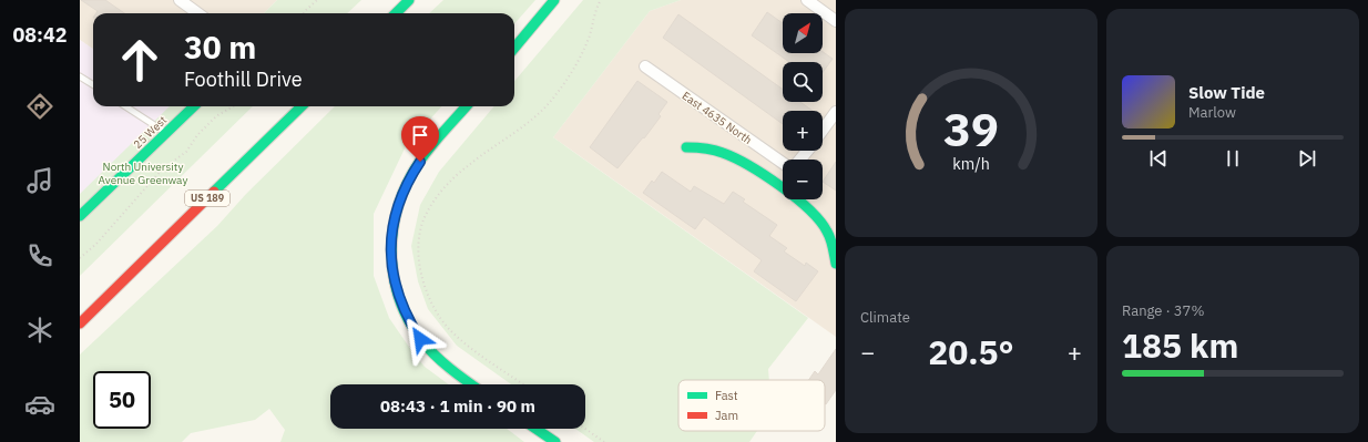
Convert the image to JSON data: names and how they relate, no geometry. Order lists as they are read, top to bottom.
{
  "streets": {
    "main road": ["25 West", "US 189"],
    "street": ["East 4635 North"]
  },
  "parks": ["North University Avenue Greenway"],
  "legend": ["Fast", "Jam"],
  "north": "top right",
  "page": {
    "tabs": "08:42",
    "map_buttons": ["+", "−"],
    "turn": ["30 m", "Foothill Drive"],
    "song": ["Slow Tide", "Marlow"],
    "tile": [
      "Climate",
      ["Range · 37%", "185 km"]
    ],
    "heat": ["−", "20.5°", "+"],
    "limit": "50",
    "trip": "08:43 · 1 min · 90 m",
    "gauge": ["39", "km/h"]
  }
}
